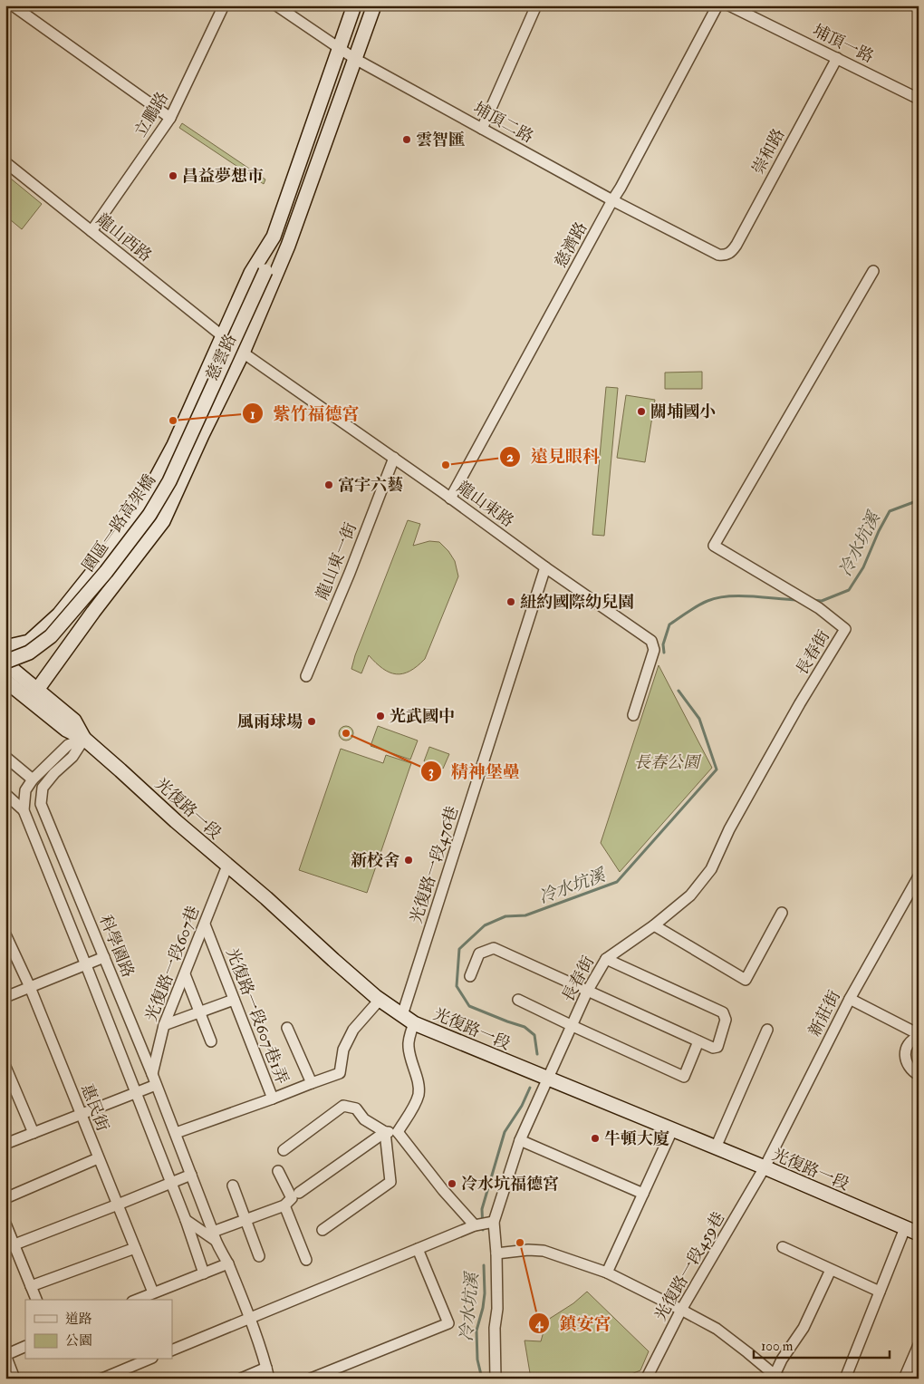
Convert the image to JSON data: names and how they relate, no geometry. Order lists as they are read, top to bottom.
{
  "streets": {
    "main road": ["慈雲路", "園區一路高架橋", "光復路一段"],
    "street": [
      "埔頂一路",
      "立鵬路",
      "埔頂二路",
      "崇和路",
      "龍山西路",
      "慈濟路",
      "龍山東路",
      "龍山東一街",
      "長春街",
      "光復路一段476巷",
      "科學園路",
      "光復路一段607巷",
      "新莊街",
      "光復路一段607巷1弄",
      "惠民街",
      "光復路一段459巷"
    ]
  },
  "crossings": [
    ["埔頂一路", "崇和路"],
    ["立鵬路", "龍山西路"],
    ["埔頂二路", "崇和路"],
    ["埔頂二路", "慈濟路"],
    ["埔頂二路", "慈雲路"],
    ["龍山西路", "慈雲路"],
    ["慈濟路", "龍山東路"],
    ["慈雲路", "龍山東路"],
    ["慈雲路", "光復路一段"],
    ["龍山東路", "龍山東一街"],
    ["龍山東路", "光復路一段476巷"],
    ["園區一路高架橋", "光復路一段"],
    ["長春街", "光復路一段"],
    ["光復路一段", "光復路一段476巷"],
    ["光復路一段", "科學園路"],
    ["光復路一段", "光復路一段607巷"],
    ["光復路一段", "新莊街"],
    ["光復路一段", "光復路一段459巷"],
    ["科學園路", "光復路一段607巷"],
    ["光復路一段607巷", "光復路一段607巷1弄"],
    ["新莊街", "光復路一段459巷"]
  ],
  "water": ["冷水坑溪"],
  "parks": ["長春公園"],
  "places": [
    "雲智匯",
    "昌益夢想市",
    "關埔國小",
    "紫竹福德宮",
    "遠見眼科",
    "富宇六藝",
    "紐約國際幼兒園",
    "光武國中",
    "風雨球場",
    "精神堡壘",
    "新校舍",
    "牛頓大廈",
    "冷水坑福德宮",
    "鎮安宮"
  ],
  "legend": ["道路", "公園"],
  "scale_bar": "100 m"
}
